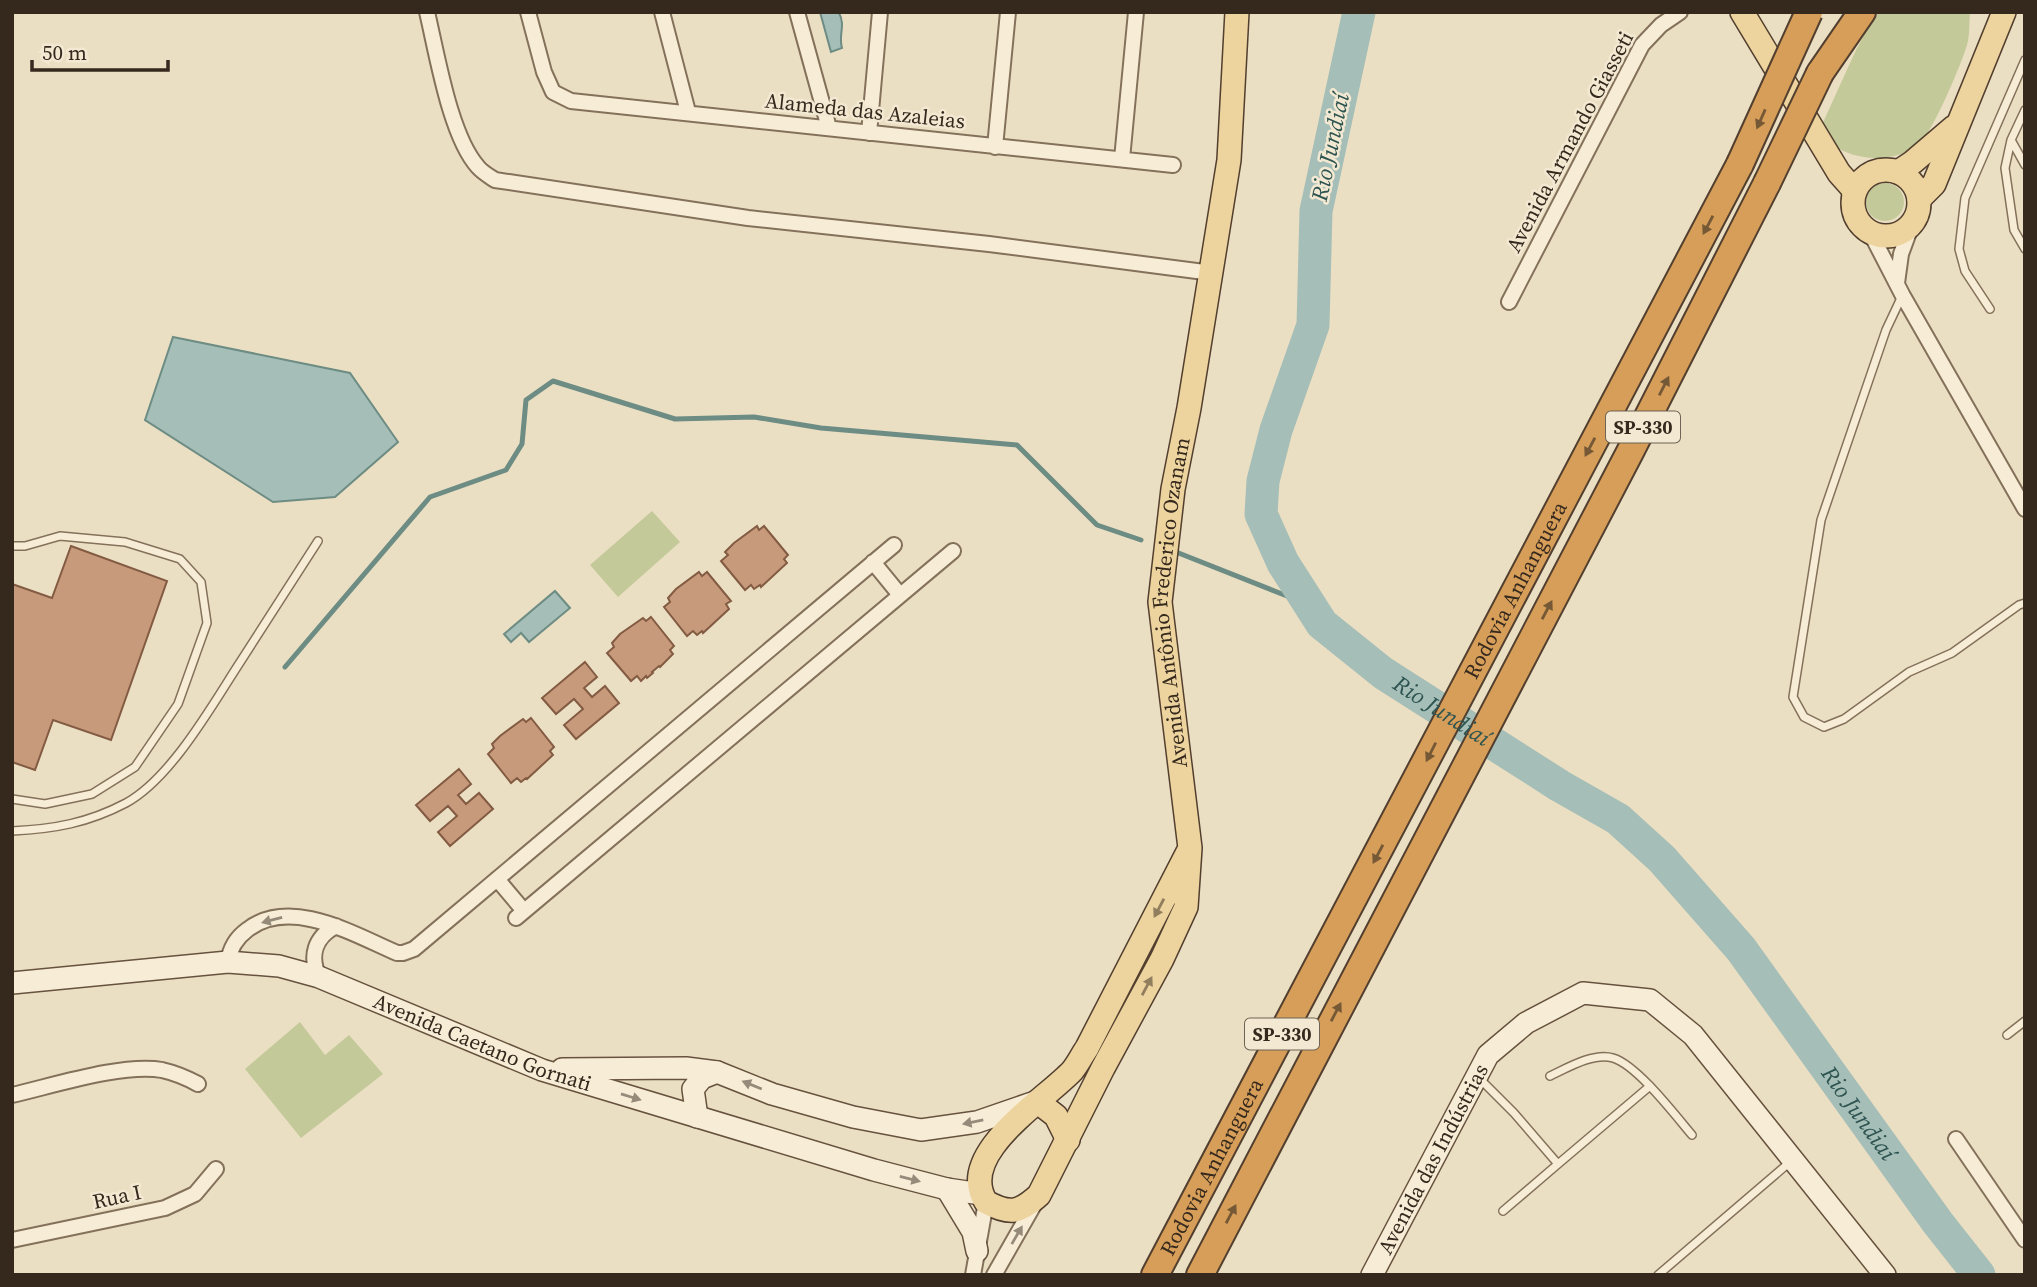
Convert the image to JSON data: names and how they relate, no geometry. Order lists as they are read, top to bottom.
{
  "streets": {
    "highway": ["SP-330", "Rodovia Anhanguera"],
    "main road": ["Avenida Antônio Frederico Ozanam", "Avenida Caetano Gornati", "Avenida das Indústrias"],
    "street": ["Alameda das Azaleias", "Avenida Armando Giasseti", "Rua I"]
  },
  "water": ["Rio Jundiaí"],
  "scale_bar": "50 m"
}
